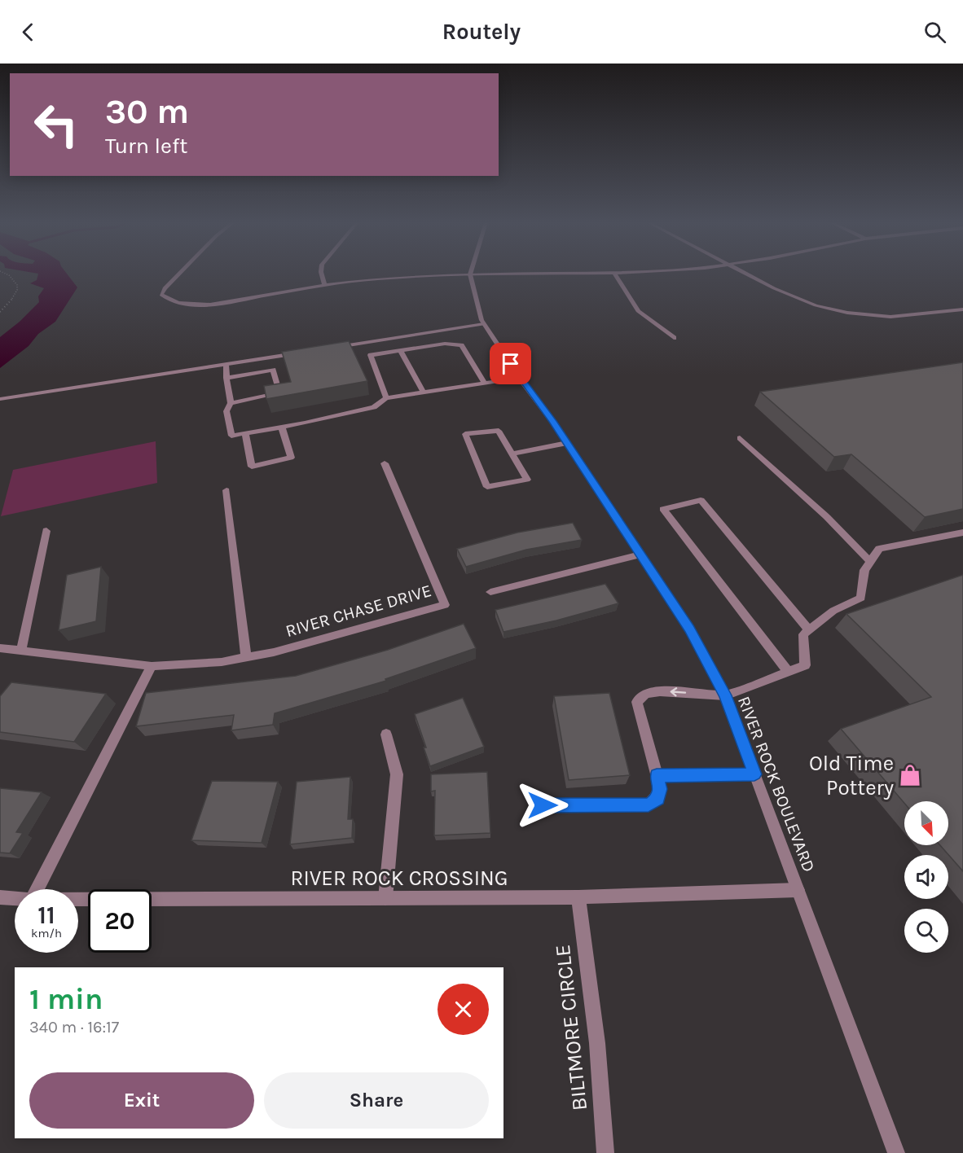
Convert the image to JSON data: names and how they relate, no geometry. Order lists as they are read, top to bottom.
{
  "streets": {
    "street": [
      "RIVER CHASE DRIVE",
      "RIVER ROCK BOULEVARD",
      "RIVER ROCK CROSSING",
      "BILTMORE CIRCLE"
    ]
  },
  "crossings": [
    ["RIVER ROCK BOULEVARD", "RIVER ROCK CROSSING"],
    ["RIVER ROCK CROSSING", "BILTMORE CIRCLE"]
  ],
  "places": {
    "shop": ["Old Time Pottery"]
  },
  "north": "bottom right",
  "page": {
    "header": "Routely",
    "turn": ["30 m", "Turn left"],
    "speed": "11 km/h",
    "limit": "20",
    "heading": ["1 min", "340 m · 16:17"],
    "buttons": ["Exit", "Share"]
  }
}
